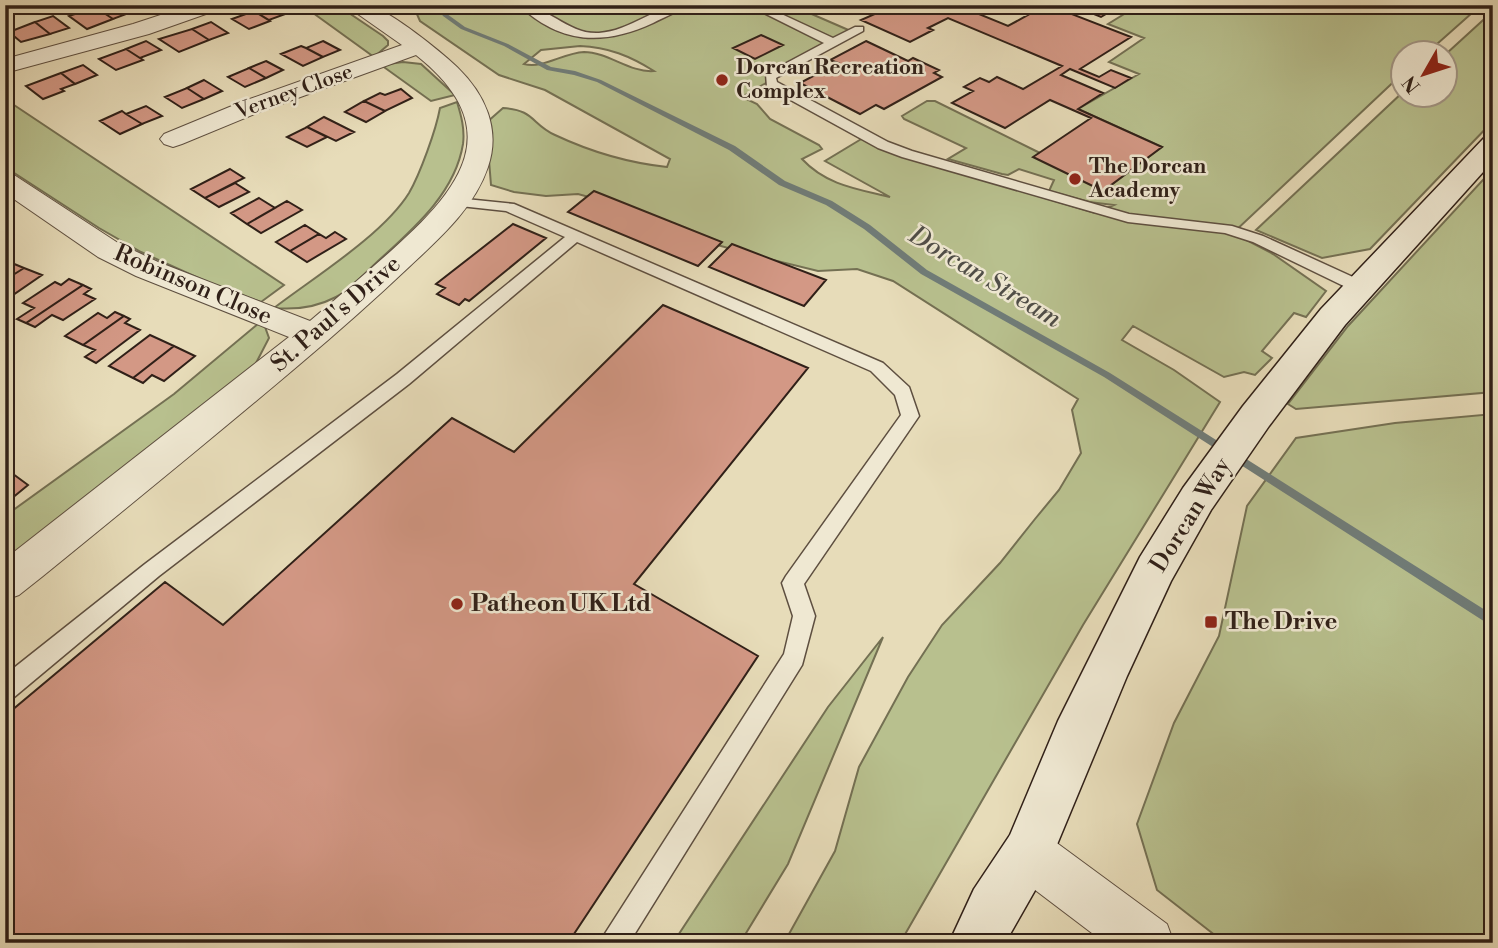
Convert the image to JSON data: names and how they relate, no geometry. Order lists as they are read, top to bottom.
{
  "streets": {
    "main road": ["Dorcan Way"],
    "street": ["Verney Close", "Robinson Close", "St. Paul's Drive"]
  },
  "crossings": [
    ["Verney Close", "St. Paul's Drive"],
    ["Robinson Close", "St. Paul's Drive"]
  ],
  "water": ["Dorcan Stream"],
  "places": {
    "other": ["Dorcan Recreation Complex", "The Dorcan Academy", "Patheon UK Ltd"],
    "transit": ["The Drive"]
  },
  "north": "bottom left"
}
